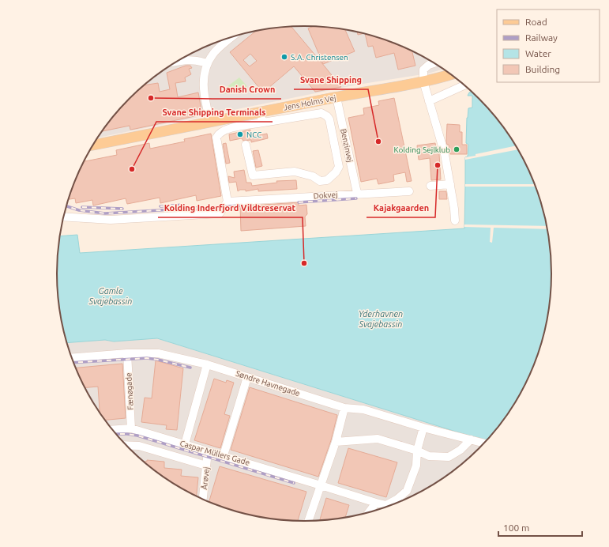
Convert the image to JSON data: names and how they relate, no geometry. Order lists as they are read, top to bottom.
{
  "streets": {
    "main road": ["Jens Holms Vej"],
    "street": [
      "Benzinvej",
      "Dokvej",
      "Søndre Havnegade",
      "Fænøgade",
      "Caspar Müllers Gade",
      "Årøvej"
    ]
  },
  "crossings": [
    ["Jens Holms Vej", "Benzinvej"],
    ["Benzinvej", "Dokvej"],
    ["Søndre Havnegade", "Fænøgade"],
    ["Søndre Havnegade", "Caspar Müllers Gade"],
    ["Fænøgade", "Caspar Müllers Gade"],
    ["Caspar Müllers Gade", "Årøvej"]
  ],
  "water": ["Gamle Svajebassin", "Yderhavnen Svajebassin"],
  "places": [
    "S.A. Christensen",
    "Danish Crown",
    "NCC",
    "Svane Shipping",
    "Kolding Sejlklub",
    "Kajakgaarden",
    "Svane Shipping Terminals",
    "Kolding Inderfjord Vildtreservat"
  ],
  "legend": [
    "Road",
    "Railway",
    "Water",
    "Building"
  ],
  "scale_bar": "100 m"
}
